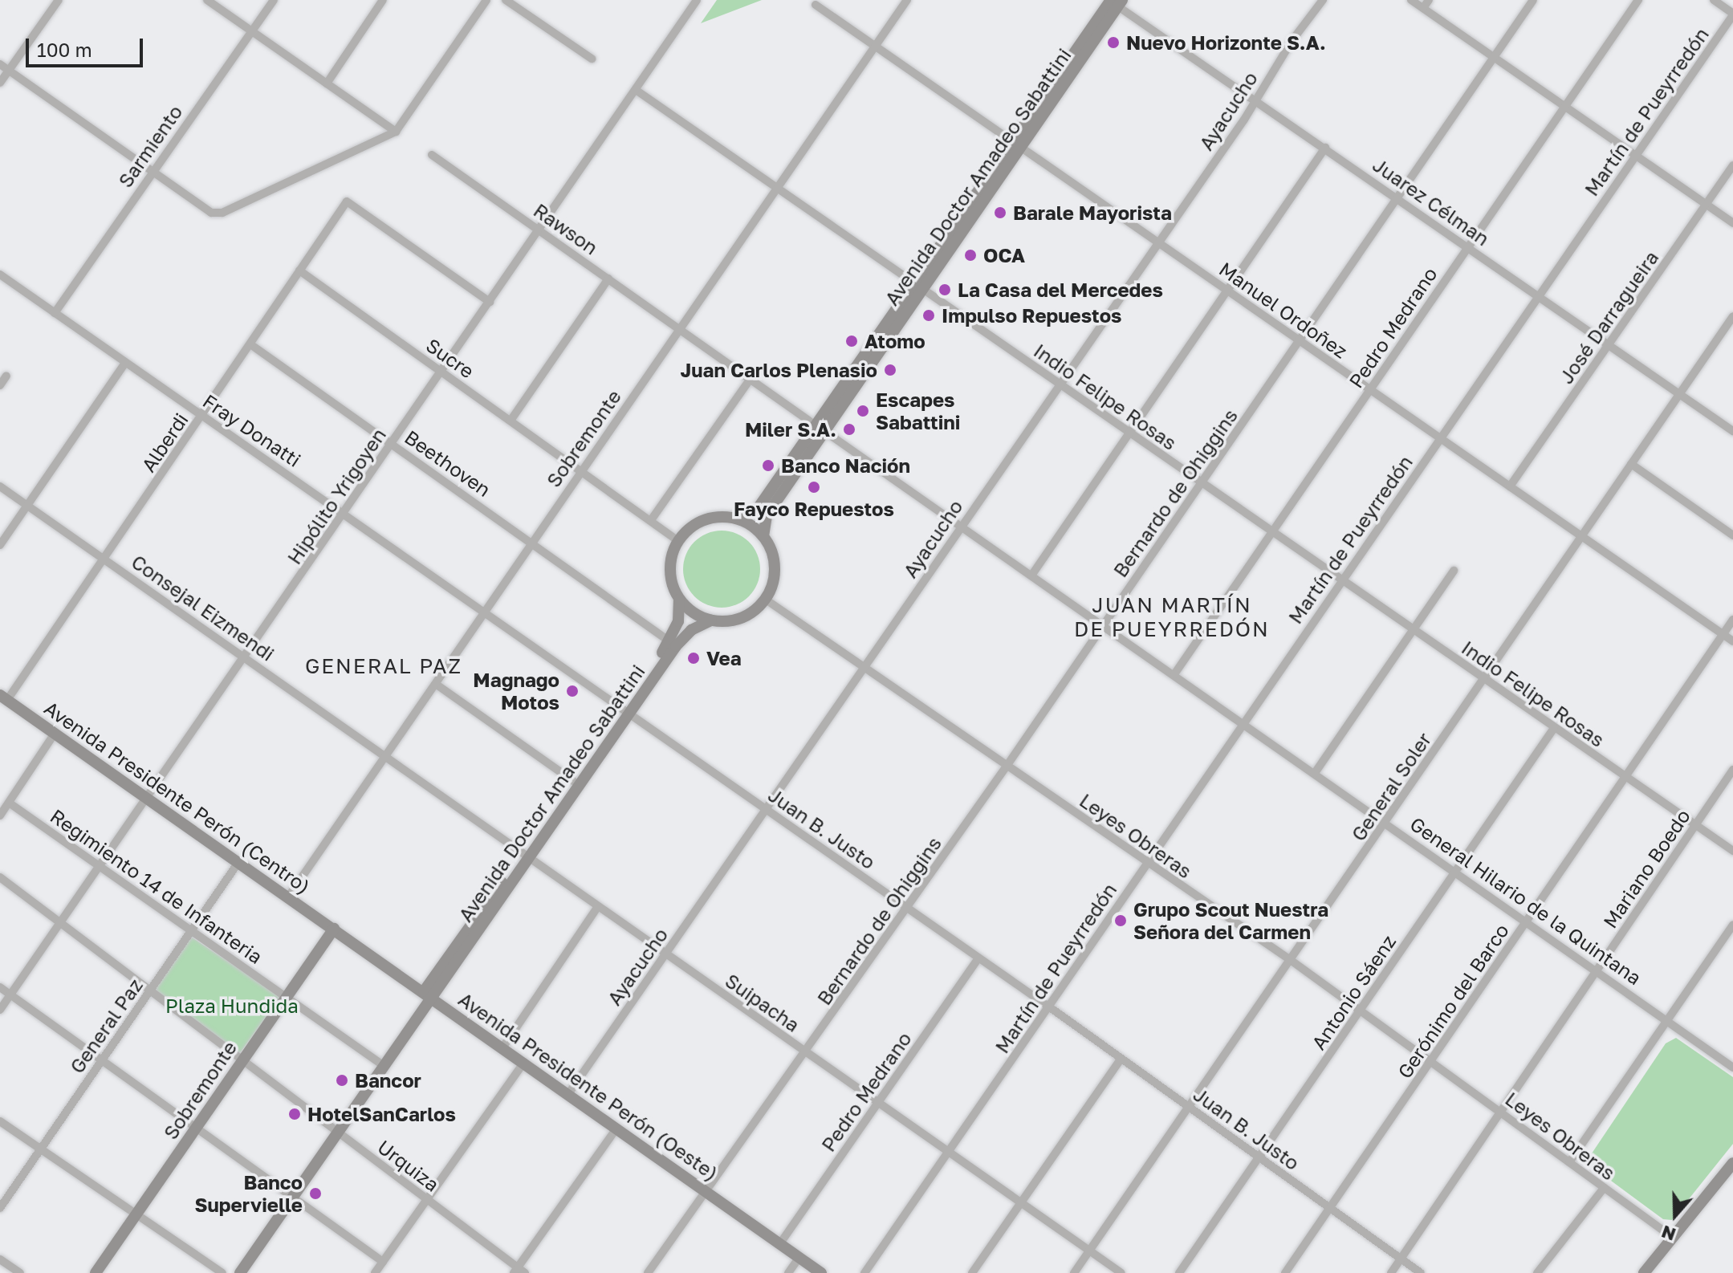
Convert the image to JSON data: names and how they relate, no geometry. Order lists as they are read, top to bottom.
{
  "streets": {
    "main road": [
      "Avenida Doctor Amadeo Sabattini",
      "Sobremonte",
      "Avenida Presidente Perón (Centro)",
      "Avenida Presidente Perón (Oeste)"
    ],
    "street": [
      "Ayacucho",
      "Martín de Pueyrredón",
      "Sarmiento",
      "Juarez Célman",
      "Rawson",
      "Manuel Ordoñez",
      "José Darragueira",
      "Pedro Medrano",
      "Sucre",
      "Indio Felipe Rosas",
      "Fray Donatti",
      "Alberdi",
      "Beethoven",
      "Bernardo de Ohiggins",
      "Hipólito Yrigoyen",
      "Consejal Eizmendi",
      "General Soler",
      "Juan B. Justo",
      "Leyes Obreras",
      "Mariano Boedo",
      "Regimiento 14 de Infanteria",
      "General Hilario de la Quintana",
      "Antonio Sáenz",
      "Gerónimo del Barco",
      "Suipacha",
      "General Paz",
      "Urquiza"
    ]
  },
  "crossings": [
    ["Ayacucho", "Juarez Célman"],
    ["Ayacucho", "Manuel Ordoñez"],
    ["Ayacucho", "Indio Felipe Rosas"],
    ["Ayacucho", "Juan B. Justo"],
    ["Ayacucho", "Leyes Obreras"],
    ["Ayacucho", "General Hilario de la Quintana"],
    ["Ayacucho", "Suipacha"],
    ["Ayacucho", "Avenida Presidente Perón (Oeste)"],
    ["Martín de Pueyrredón", "Juarez Célman"],
    ["Martín de Pueyrredón", "Manuel Ordoñez"],
    ["Martín de Pueyrredón", "Indio Felipe Rosas"],
    ["Martín de Pueyrredón", "Juan B. Justo"],
    ["Martín de Pueyrredón", "Leyes Obreras"],
    ["Martín de Pueyrredón", "General Hilario de la Quintana"],
    ["Martín de Pueyrredón", "Suipacha"],
    ["Sarmiento", "Fray Donatti"],
    ["Avenida Doctor Amadeo Sabattini", "Juarez Célman"],
    ["Avenida Doctor Amadeo Sabattini", "Manuel Ordoñez"],
    ["Avenida Doctor Amadeo Sabattini", "Indio Felipe Rosas"],
    ["Avenida Doctor Amadeo Sabattini", "Beethoven"],
    ["Avenida Doctor Amadeo Sabattini", "Juan B. Justo"],
    ["Avenida Doctor Amadeo Sabattini", "Leyes Obreras"],
    ["Avenida Doctor Amadeo Sabattini", "Regimiento 14 de Infanteria"],
    ["Avenida Doctor Amadeo Sabattini", "General Hilario de la Quintana"],
    ["Avenida Doctor Amadeo Sabattini", "Suipacha"],
    ["Avenida Doctor Amadeo Sabattini", "Avenida Presidente Perón (Oeste)"],
    ["Avenida Doctor Amadeo Sabattini", "Urquiza"],
    ["Juarez Célman", "José Darragueira"],
    ["Juarez Célman", "Pedro Medrano"],
    ["Juarez Célman", "Bernardo de Ohiggins"],
    ["Juarez Célman", "General Soler"],
    ["Rawson", "Sobremonte"],
    ["Rawson", "Hipólito Yrigoyen"],
    ["Rawson", "General Hilario de la Quintana"],
    ["Manuel Ordoñez", "José Darragueira"],
    ["Manuel Ordoñez", "Pedro Medrano"],
    ["Manuel Ordoñez", "Sobremonte"],
    ["Manuel Ordoñez", "Bernardo de Ohiggins"],
    ["Manuel Ordoñez", "General Soler"],
    ["Manuel Ordoñez", "Gerónimo del Barco"],
    ["Pedro Medrano", "Indio Felipe Rosas"],
    ["Pedro Medrano", "Juan B. Justo"],
    ["Pedro Medrano", "General Hilario de la Quintana"],
    ["Pedro Medrano", "Suipacha"],
    ["Pedro Medrano", "Avenida Presidente Perón (Oeste)"],
    ["Sucre", "Sobremonte"],
    ["Sucre", "Alberdi"],
    ["Sucre", "Hipólito Yrigoyen"],
    ["Indio Felipe Rosas", "Sobremonte"],
    ["Indio Felipe Rosas", "Bernardo de Ohiggins"],
    ["Indio Felipe Rosas", "Hipólito Yrigoyen"],
    ["Indio Felipe Rosas", "General Soler"],
    ["Indio Felipe Rosas", "Mariano Boedo"],
    ["Indio Felipe Rosas", "Antonio Sáenz"],
    ["Indio Felipe Rosas", "Gerónimo del Barco"],
    ["Fray Donatti", "Sobremonte"],
    ["Fray Donatti", "Alberdi"],
    ["Fray Donatti", "Hipólito Yrigoyen"],
    ["Fray Donatti", "Juan B. Justo"],
    ["Sobremonte", "Beethoven"],
    ["Sobremonte", "Consejal Eizmendi"],
    ["Sobremonte", "Avenida Presidente Perón (Centro)"],
    ["Sobremonte", "Juan B. Justo"],
    ["Sobremonte", "Regimiento 14 de Infanteria"],
    ["Sobremonte", "General Hilario de la Quintana"],
    ["Sobremonte", "Suipacha"],
    ["Sobremonte", "Avenida Presidente Perón (Oeste)"],
    ["Sobremonte", "Urquiza"],
    ["Alberdi", "Beethoven"],
    ["Alberdi", "Hipólito Yrigoyen"],
    ["Alberdi", "Consejal Eizmendi"],
    ["Alberdi", "Avenida Presidente Perón (Centro)"],
    ["Beethoven", "Hipólito Yrigoyen"],
    ["Bernardo de Ohiggins", "Juan B. Justo"],
    ["Bernardo de Ohiggins", "Leyes Obreras"],
    ["Bernardo de Ohiggins", "General Hilario de la Quintana"],
    ["Bernardo de Ohiggins", "Suipacha"],
    ["Bernardo de Ohiggins", "Avenida Presidente Perón (Oeste)"],
    ["Hipólito Yrigoyen", "Consejal Eizmendi"],
    ["Hipólito Yrigoyen", "Avenida Presidente Perón (Centro)"],
    ["Hipólito Yrigoyen", "Regimiento 14 de Infanteria"],
    ["Hipólito Yrigoyen", "Urquiza"],
    ["Consejal Eizmendi", "Suipacha"],
    ["General Soler", "Juan B. Justo"],
    ["General Soler", "Leyes Obreras"],
    ["General Soler", "General Hilario de la Quintana"],
    ["General Soler", "Suipacha"],
    ["Avenida Presidente Perón (Centro)", "General Paz"],
    ["Avenida Presidente Perón (Centro)", "Avenida Presidente Perón (Oeste)"],
    ["Juan B. Justo", "Mariano Boedo"],
    ["Juan B. Justo", "Antonio Sáenz"],
    ["Juan B. Justo", "Gerónimo del Barco"],
    ["Leyes Obreras", "Mariano Boedo"],
    ["Leyes Obreras", "Antonio Sáenz"],
    ["Leyes Obreras", "Gerónimo del Barco"],
    ["Mariano Boedo", "General Hilario de la Quintana"],
    ["Regimiento 14 de Infanteria", "General Paz"],
    ["General Hilario de la Quintana", "Antonio Sáenz"],
    ["General Hilario de la Quintana", "Gerónimo del Barco"],
    ["General Paz", "Urquiza"]
  ],
  "districts": ["JUAN MARTÍN DE PUEYRREDÓN", "GENERAL PAZ"],
  "parks": ["Plaza Hundida"],
  "places": [
    "Nuevo Horizonte S.A.",
    "Barale Mayorista",
    "OCA",
    "La Casa del Mercedes",
    "Impulso Repuestos",
    "Atomo",
    "Juan Carlos Plenasio",
    "Escapes Sabattini",
    "Miler S.A.",
    "Banco Nación",
    "Fayco Repuestos",
    "Vea",
    "Magnago Motos",
    "Grupo Scout Nuestra Señora del Carmen",
    "Bancor",
    "HotelSanCarlos",
    "Banco Supervielle"
  ],
  "scale_bar": "100 m",
  "north": "bottom"
}
